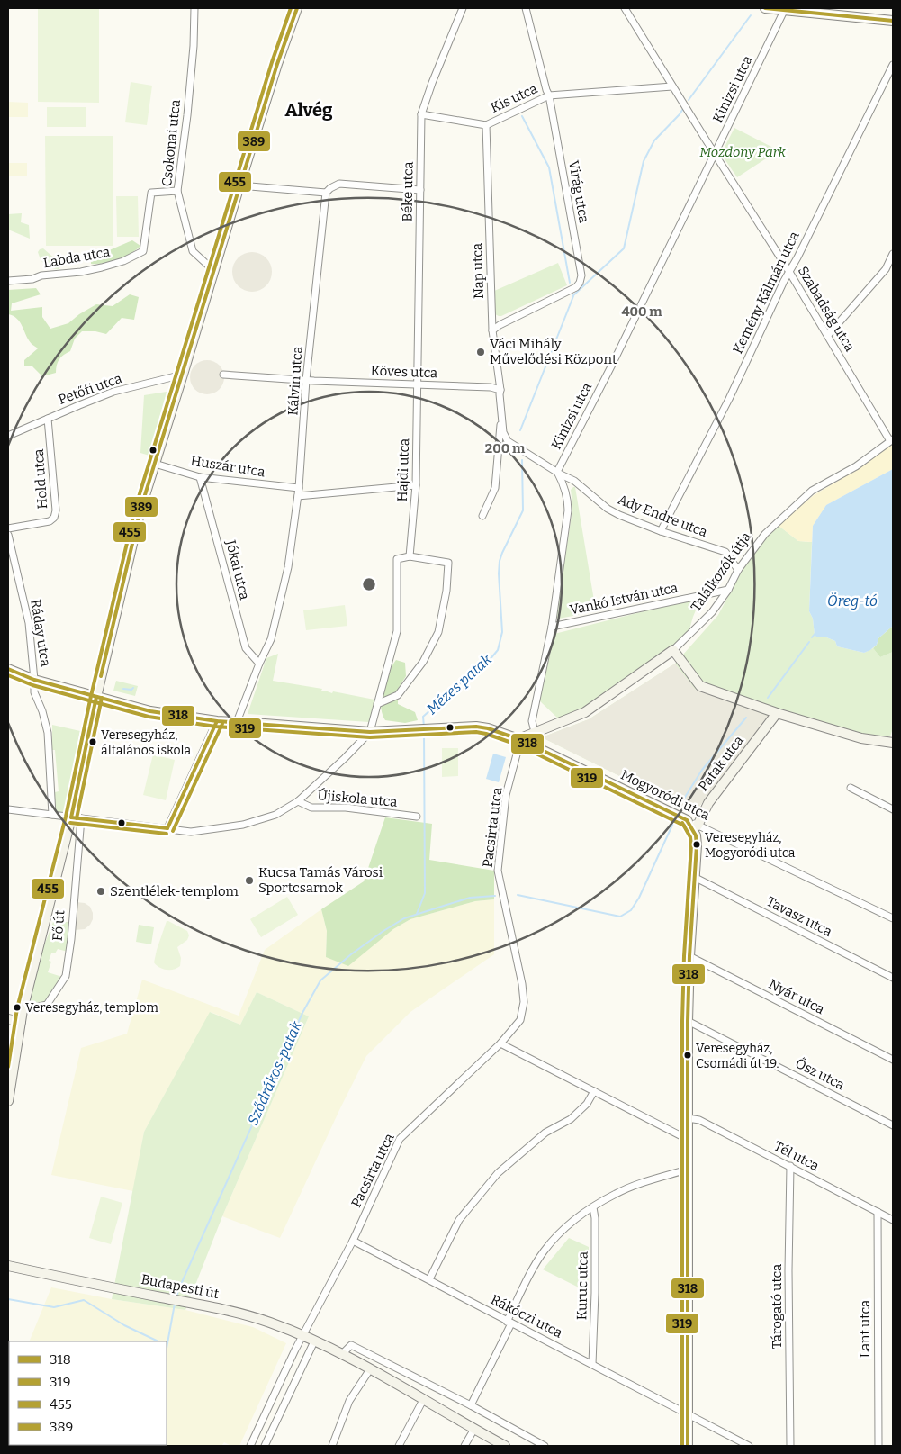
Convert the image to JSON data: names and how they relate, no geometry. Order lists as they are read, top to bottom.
{
  "streets": {
    "main road": [
      "Találkozók útja",
      "Patak utca",
      "Mogyoródi utca",
      "Fő út",
      "Budapesti út"
    ],
    "street": [
      "Kinizsi utca",
      "Kis utca",
      "Csokonai utca",
      "Béke utca",
      "Virág utca",
      "Labda utca",
      "Nap utca",
      "Kemény Kálmán utca",
      "Szabadság utca",
      "Köves utca",
      "Kálvin utca",
      "Petőfi utca",
      "Huszár utca",
      "Hajdi utca",
      "Hold utca",
      "Ady Endre utca",
      "Jókai utca",
      "Vankó István utca",
      "Ráday utca",
      "Újiskola utca",
      "Pacsirta utca",
      "Tavasz utca",
      "Nyár utca",
      "Ősz utca",
      "Tél utca",
      "Kuruc utca",
      "Tárogató utca",
      "Rákóczi utca",
      "Lant utca"
    ]
  },
  "crossings": [
    ["Kinizsi utca", "Szabadság utca"],
    ["Kinizsi utca", "Ady Endre utca"],
    ["Kis utca", "Béke utca"],
    ["Kis utca", "Virág utca"],
    ["Kis utca", "Nap utca"],
    ["Kis utca", "Szabadság utca"],
    ["Csokonai utca", "Labda utca"],
    ["Csokonai utca", "Fő út"],
    ["Béke utca", "Köves utca"],
    ["Béke utca", "Hajdi utca"],
    ["Virág utca", "Nap utca"],
    ["Nap utca", "Köves utca"],
    ["Nap utca", "Ady Endre utca"],
    ["Kemény Kálmán utca", "Szabadság utca"],
    ["Kemény Kálmán utca", "Ady Endre utca"],
    ["Szabadság utca", "Találkozók útja"],
    ["Köves utca", "Kálvin utca"],
    ["Köves utca", "Hajdi utca"],
    ["Kálvin utca", "Huszár utca"],
    ["Kálvin utca", "Jókai utca"],
    ["Kálvin utca", "Mogyoródi utca"],
    ["Petőfi utca", "Hold utca"],
    ["Petőfi utca", "Fő út"],
    ["Huszár utca", "Jókai utca"],
    ["Huszár utca", "Fő út"],
    ["Ady Endre utca", "Találkozók útja"],
    ["Találkozók útja", "Vankó István utca"],
    ["Találkozók útja", "Mogyoródi utca"],
    ["Találkozók útja", "Pacsirta utca"],
    ["Ráday utca", "Mogyoródi utca"],
    ["Ráday utca", "Újiskola utca"],
    ["Patak utca", "Mogyoródi utca"],
    ["Mogyoródi utca", "Újiskola utca"],
    ["Mogyoródi utca", "Pacsirta utca"],
    ["Mogyoródi utca", "Fő út"],
    ["Újiskola utca", "Fő út"],
    ["Pacsirta utca", "Budapesti út"],
    ["Pacsirta utca", "Rákóczi utca"],
    ["Tél utca", "Tárogató utca"],
    ["Tél utca", "Lant utca"],
    ["Kuruc utca", "Rákóczi utca"]
  ],
  "districts": ["Alvég"],
  "water": ["Öreg-tó", "Mézes patak", "Sződrákos-patak"],
  "parks": ["Mozdony Park"],
  "places": [
    "Váci Mihály Művelődési Központ",
    "Veresegyház, általános iskola",
    "Veresegyház, Mogyoródi utca",
    "Kucsa Tamás Városi Sportcsarnok",
    "Szentlélek-templom",
    "Veresegyház, templom",
    "Veresegyház, Csomádi út 19."
  ],
  "lines": [
    "transit line 455",
    "transit line 389",
    "transit line 318",
    "transit line 319"
  ],
  "legend": [
    "318",
    "319",
    "455",
    "389"
  ],
  "rings": ["400 m", "200 m"]
}
